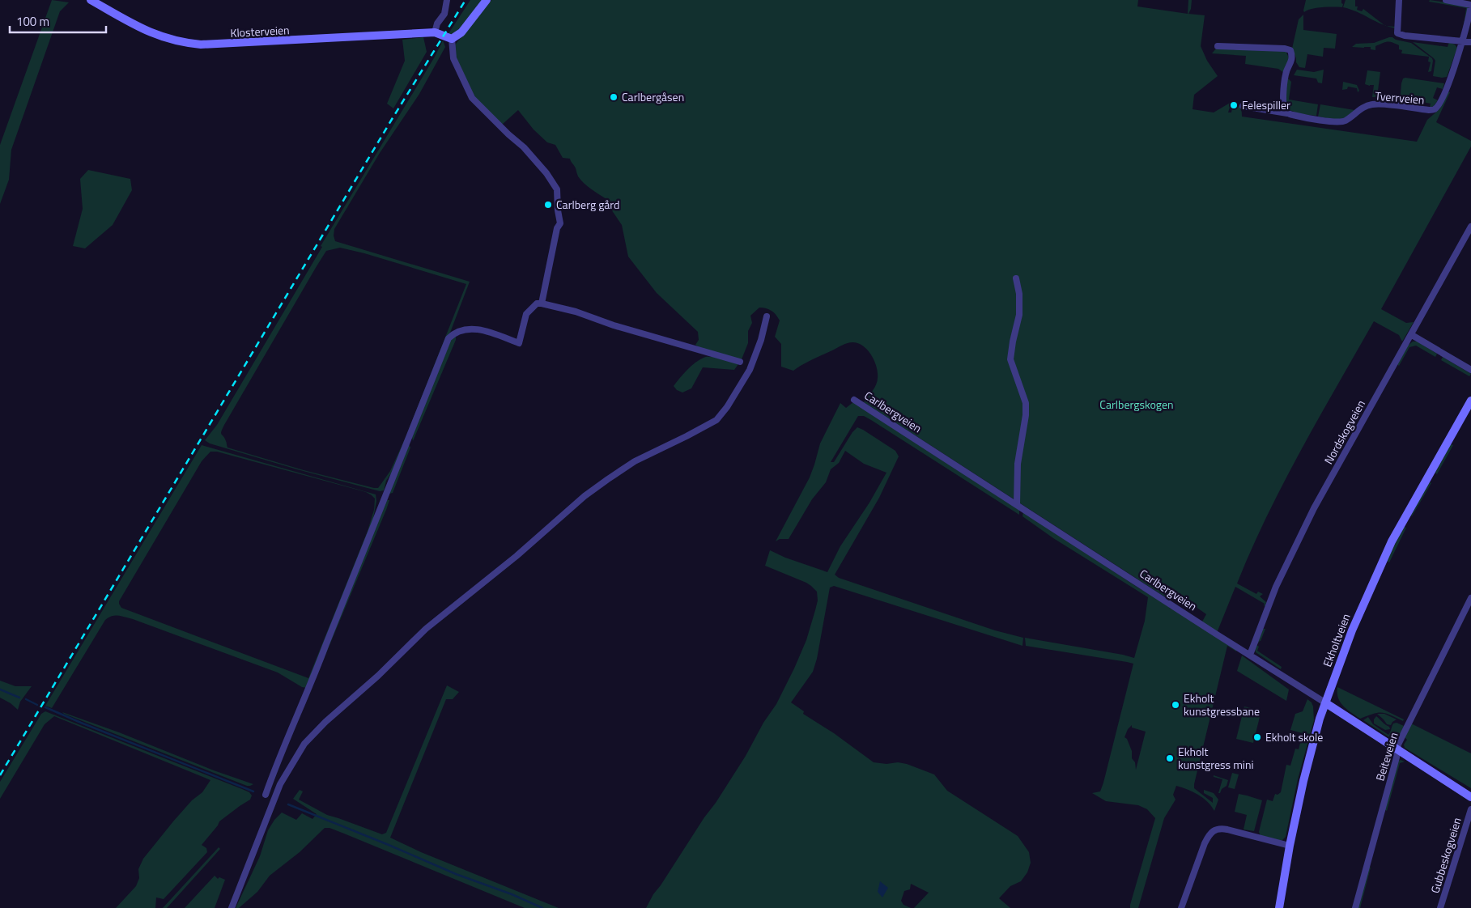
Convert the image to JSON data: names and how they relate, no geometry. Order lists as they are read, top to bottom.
{
  "streets": {
    "street": [
      "Klosterveien",
      "Tverrveien",
      "Carlbergveien",
      "Nordskogveien",
      "Ekholtveien",
      "Beiteveien",
      "Gubbeskogveien"
    ]
  },
  "crossings": [
    ["Carlbergveien", "Nordskogveien"],
    ["Carlbergveien", "Ekholtveien"],
    ["Carlbergveien", "Beiteveien"]
  ],
  "parks": ["Carlbergskogen"],
  "places": [
    "Carlbergåsen",
    "Felespiller",
    "Carlberg gård",
    "Ekholt kunstgressbane",
    "Ekholt skole",
    "Ekholt kunstgress mini"
  ],
  "scale_bar": "100 m"
}
